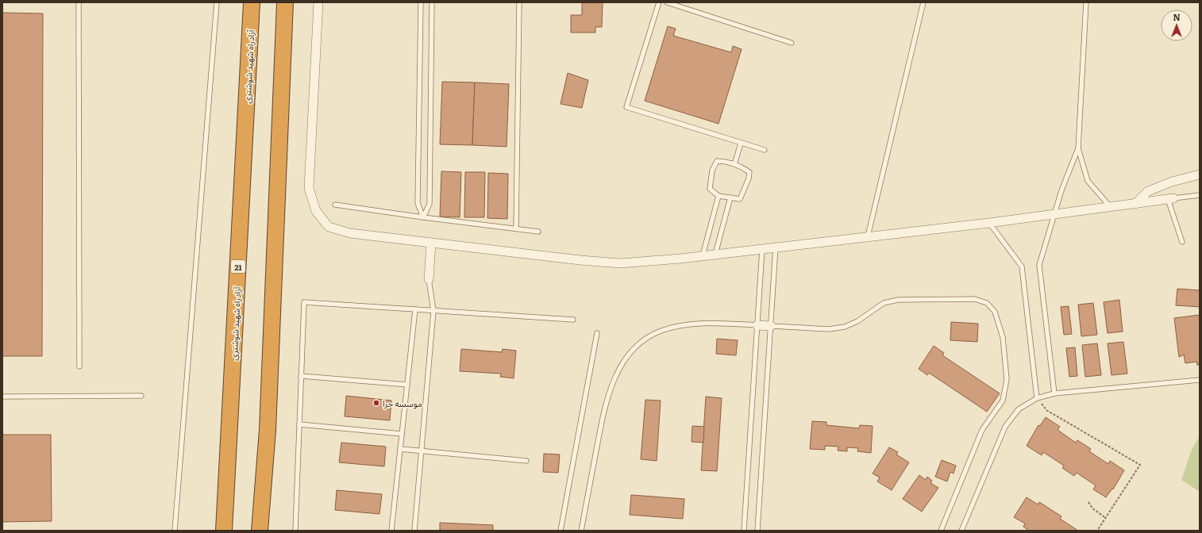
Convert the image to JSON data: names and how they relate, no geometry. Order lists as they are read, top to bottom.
{
  "streets": {
    "highway": ["آزادراه شهید شوشتری", "21"]
  },
  "places": ["موسسه حرا"],
  "north": "top"
}
